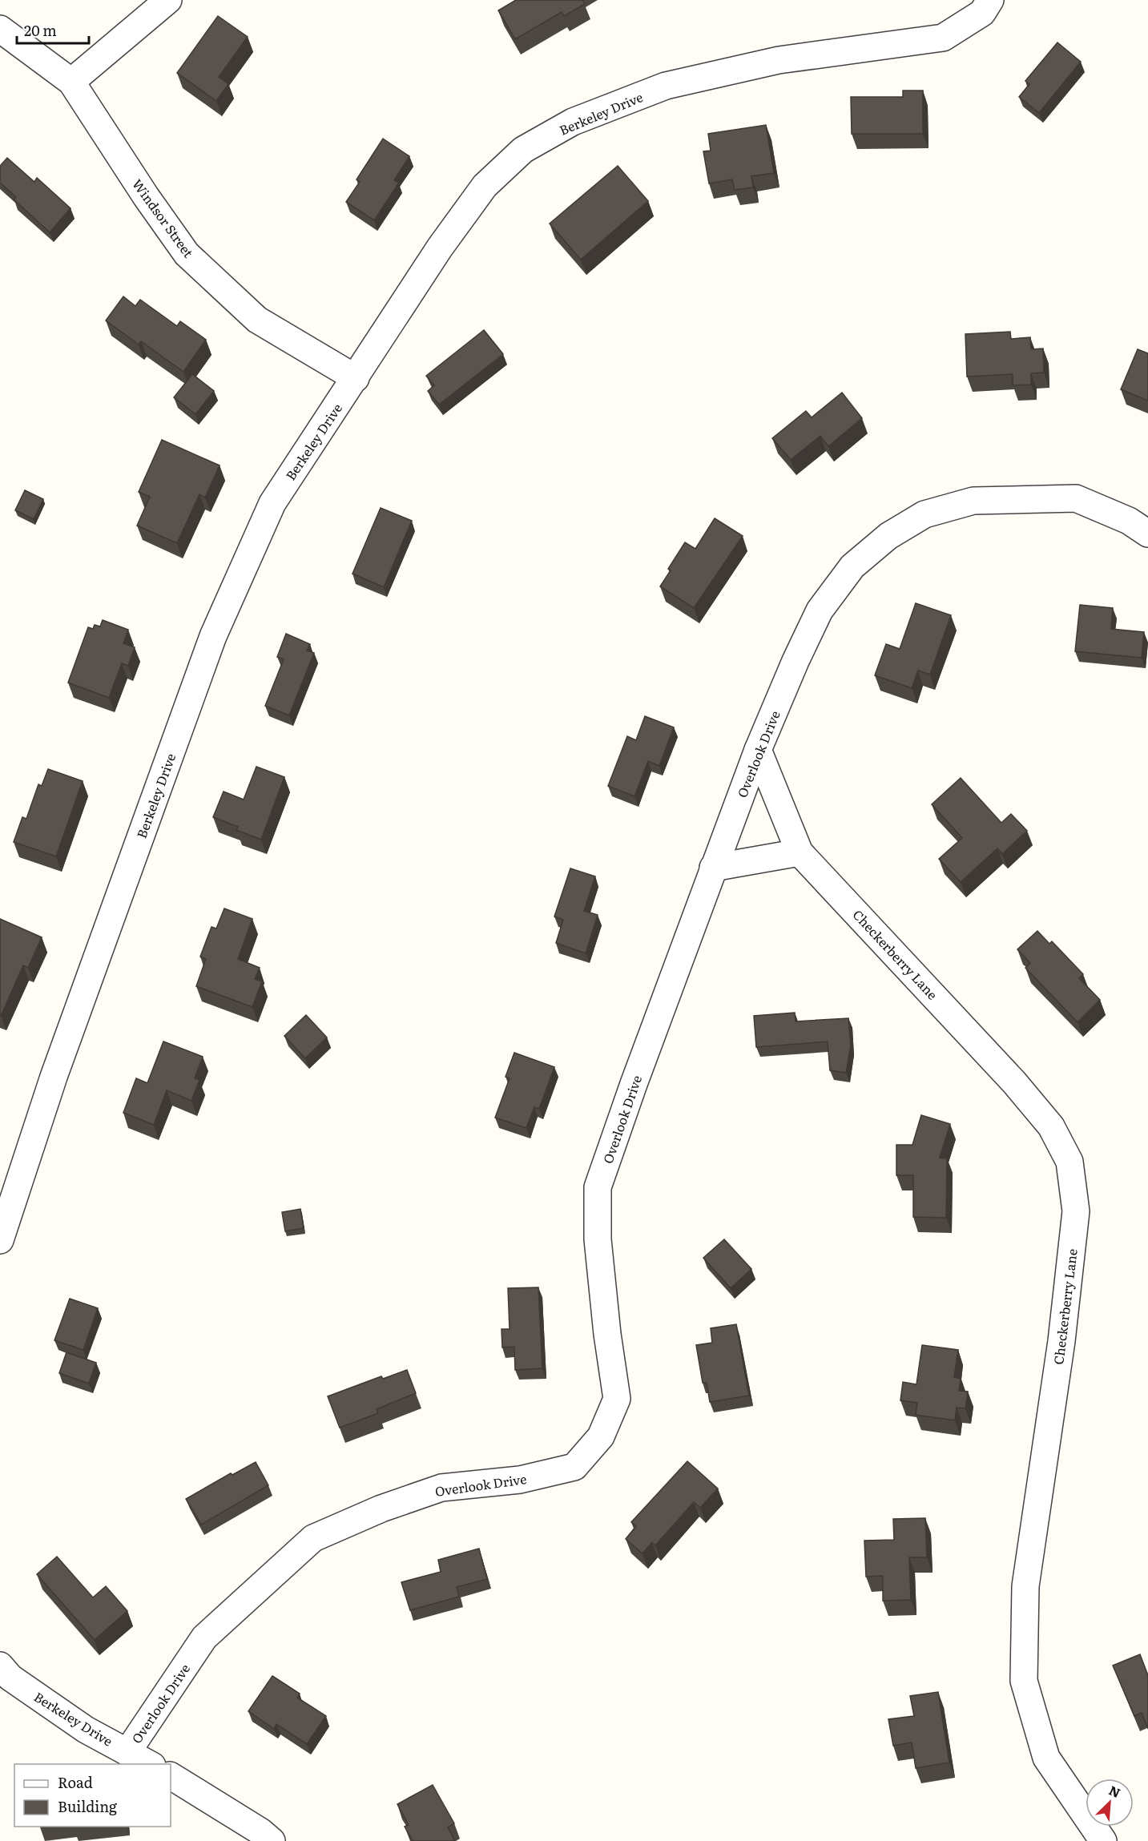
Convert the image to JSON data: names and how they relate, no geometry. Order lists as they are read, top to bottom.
{
  "streets": {
    "street": [
      "Berkeley Drive",
      "Windsor Street",
      "Overlook Drive",
      "Checkerberry Lane"
    ]
  },
  "crossings": [
    ["Berkeley Drive", "Windsor Street"],
    ["Berkeley Drive", "Overlook Drive"],
    ["Overlook Drive", "Checkerberry Lane"]
  ],
  "legend": ["Road", "Building"],
  "scale_bar": "20 m",
  "north": "top right"
}
